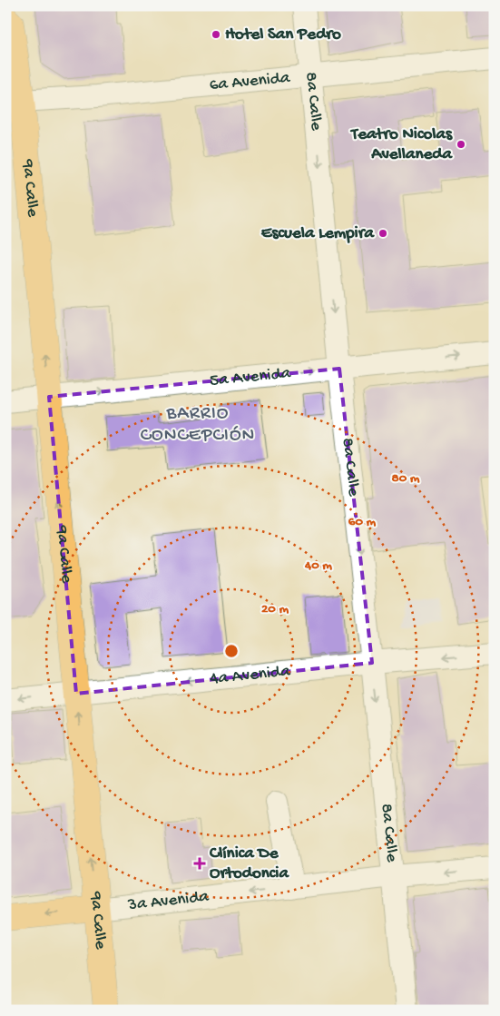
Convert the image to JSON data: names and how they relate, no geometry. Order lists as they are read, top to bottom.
{
  "streets": {
    "main road": ["9a Calle", "3a Avenida"],
    "street": [
      "6a Avenida",
      "8a Calle",
      "5a Avenida",
      "4a Avenida"
    ]
  },
  "crossings": [
    ["6a Avenida", "8a Calle"],
    ["6a Avenida", "9a Calle"],
    ["8a Calle", "5a Avenida"],
    ["8a Calle", "4a Avenida"],
    ["8a Calle", "3a Avenida"],
    ["9a Calle", "5a Avenida"],
    ["9a Calle", "4a Avenida"],
    ["9a Calle", "3a Avenida"]
  ],
  "one_way": [
    "8a Calle",
    "9a Calle",
    "5a Avenida",
    "4a Avenida",
    "3a Avenida"
  ],
  "districts": ["BARRIO CONCEPCIÓN"],
  "places": {
    "other": ["Hotel San Pedro", "Teatro Nicolas Avellaneda", "Escuela Lempira"],
    "health": ["Clínica De Ortodoncia"]
  },
  "rings": [
    "80 m",
    "60 m",
    "40 m",
    "20 m"
  ]
}
